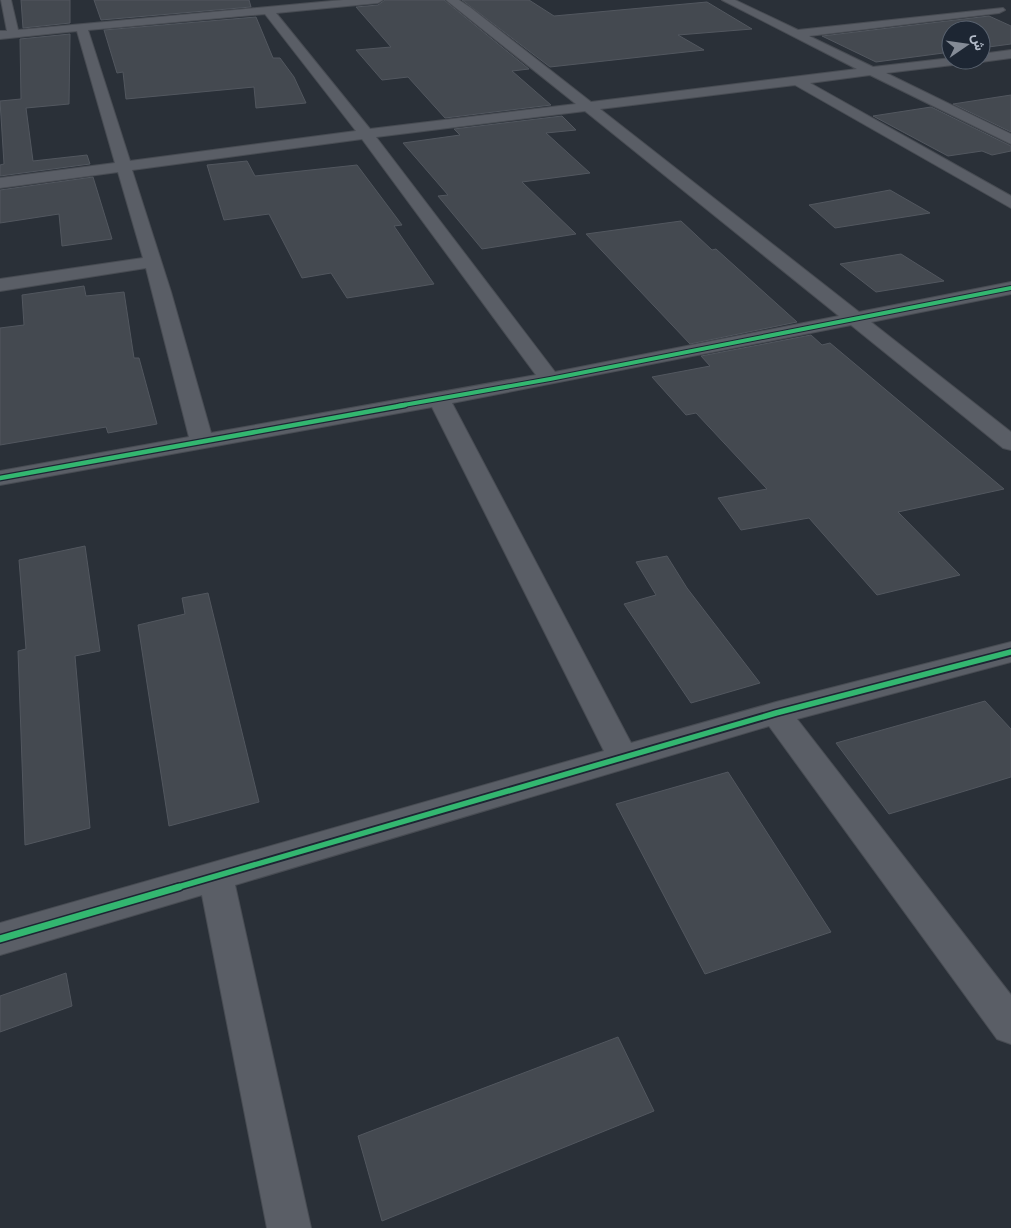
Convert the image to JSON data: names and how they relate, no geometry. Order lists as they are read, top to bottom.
{
  "north": "right"
}
